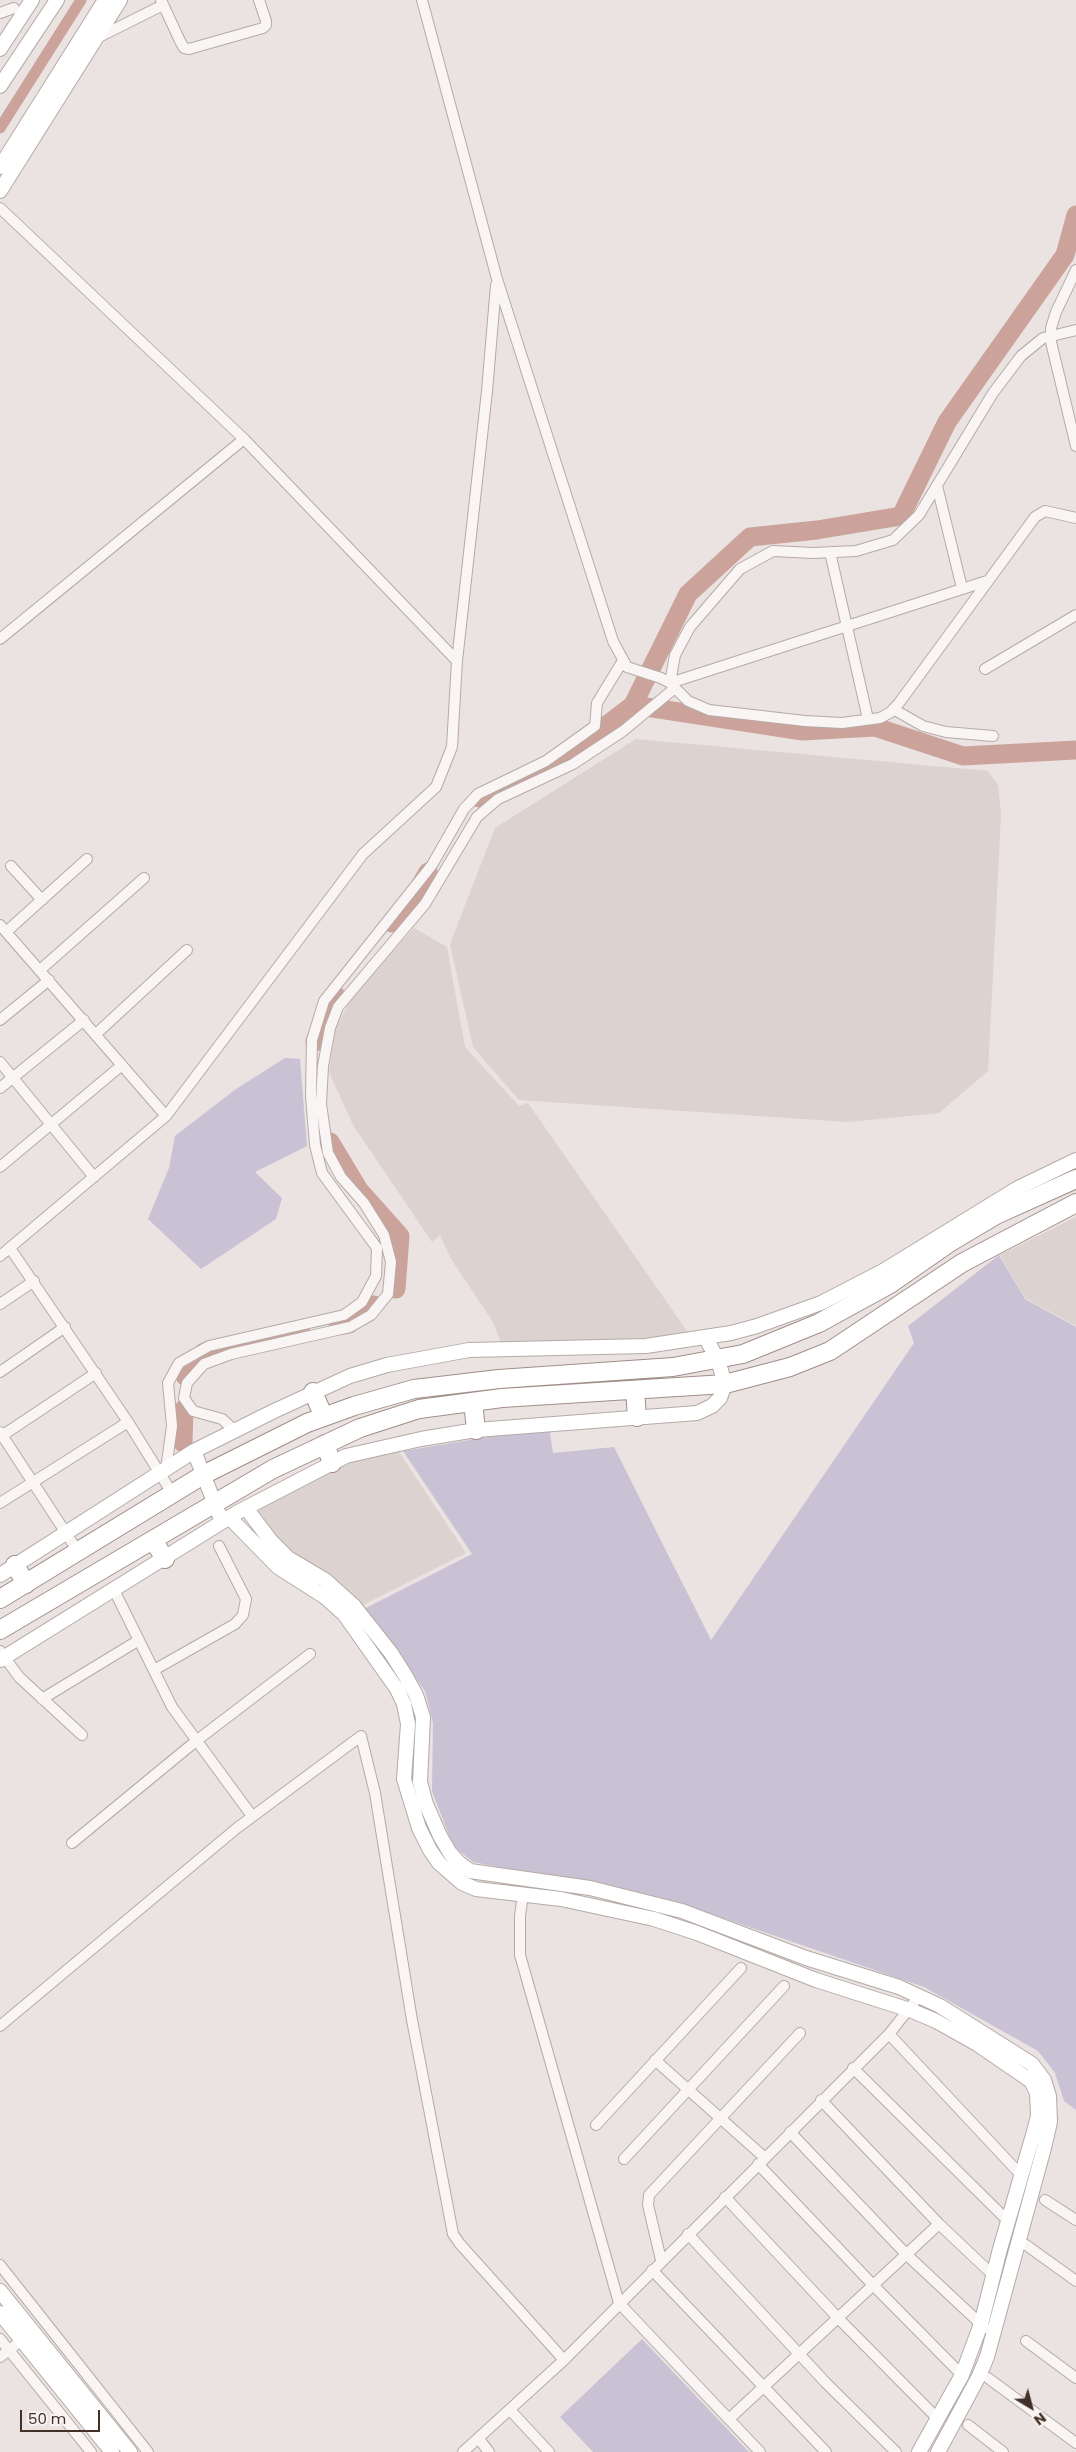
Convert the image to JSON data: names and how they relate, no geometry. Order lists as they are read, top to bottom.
{
  "scale_bar": "50 m",
  "north": "bottom right"
}
